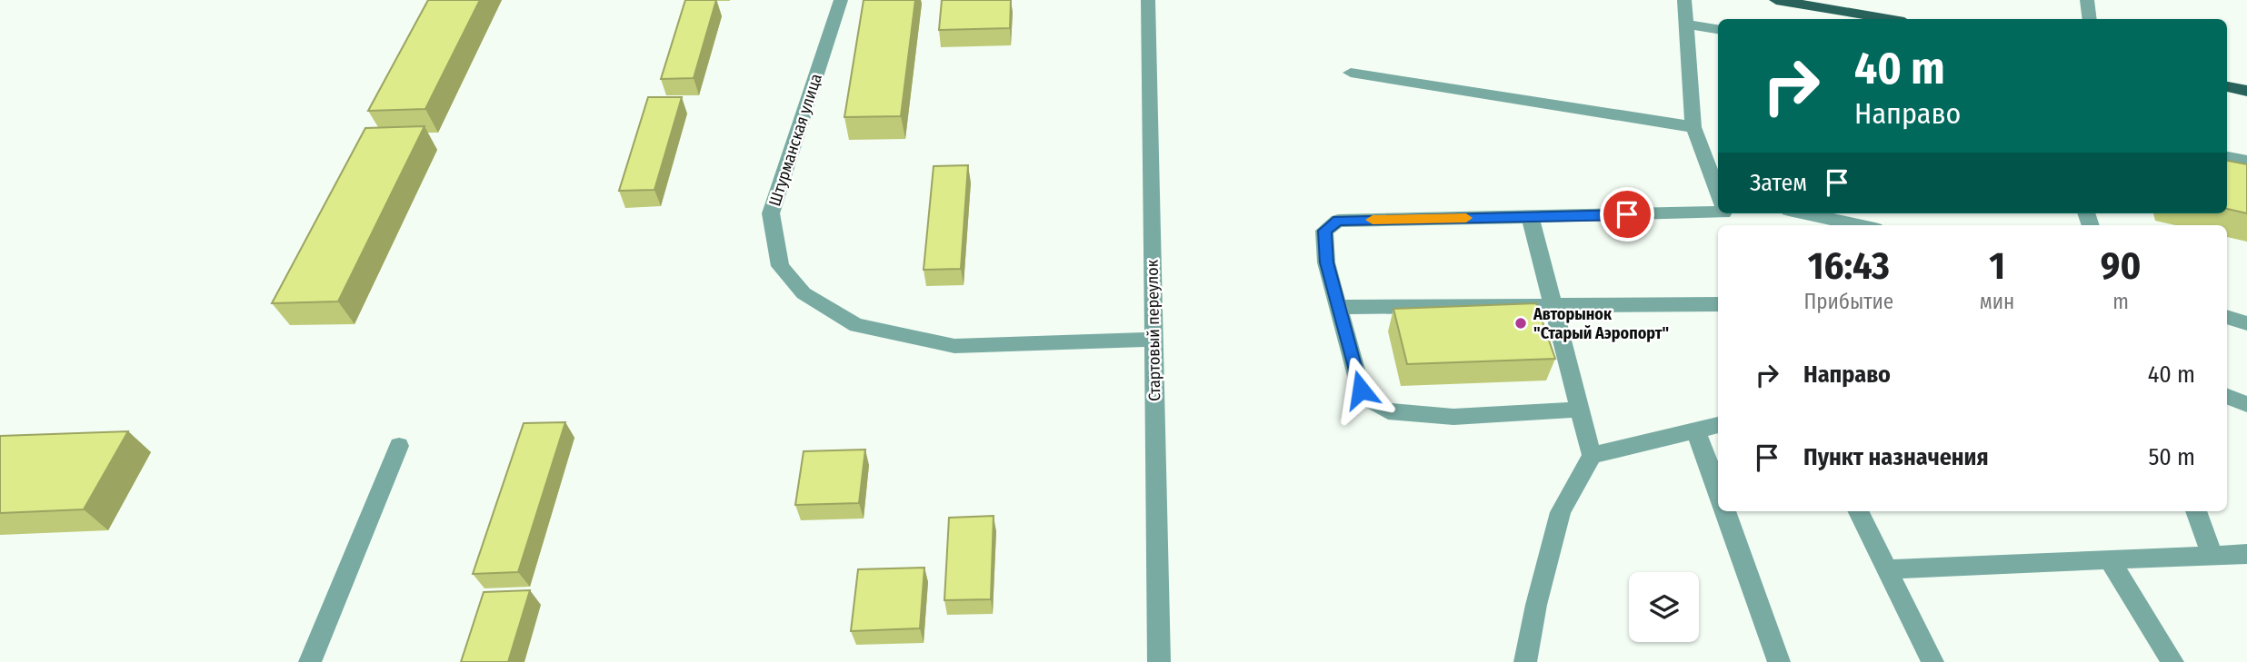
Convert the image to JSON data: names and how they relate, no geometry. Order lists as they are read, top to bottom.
{
  "streets": {
    "street": ["Штурманская улица", "Стартовый переулок"]
  },
  "crossings": [
    ["Штурманская улица", "Стартовый переулок"]
  ],
  "places": ["Авторынок \"Старый Аэропорт\""],
  "page": {
    "turn": ["40 m", "Направо"],
    "then": "Затем",
    "eta": [
      "16:43",
      "Прибытие",
      "1",
      "мин",
      "90",
      "m"
    ],
    "list": [
      {
        "name": "Направо",
        "value": "40 m"
      },
      {
        "name": "Пункт назначения",
        "value": "50 m"
      }
    ]
  }
}
